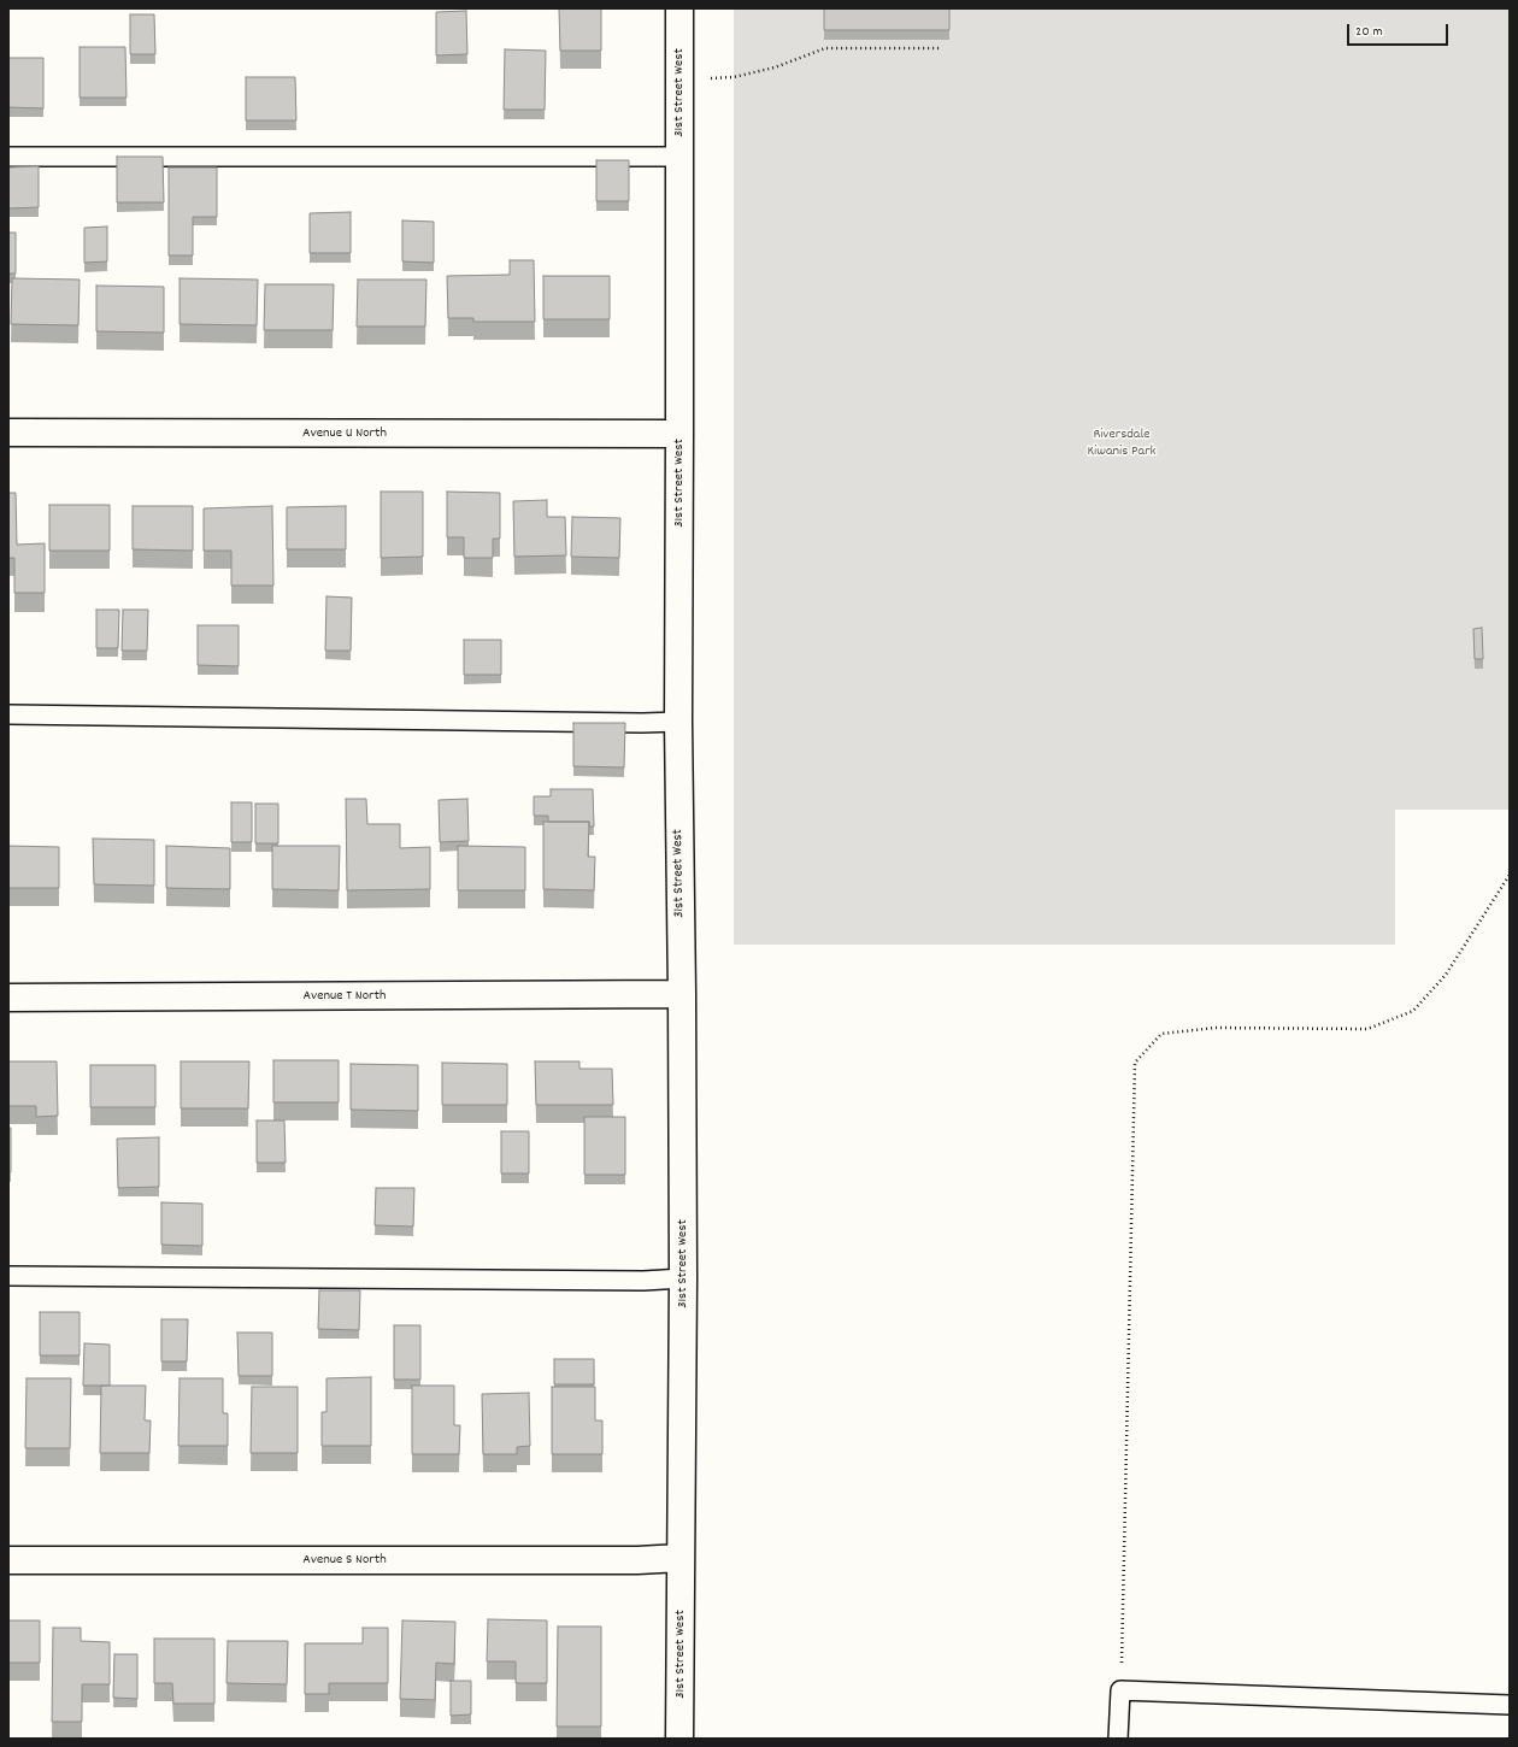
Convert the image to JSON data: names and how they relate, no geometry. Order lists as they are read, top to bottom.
{
  "streets": {
    "street": [
      "31st Street West",
      "Avenue U North",
      "Avenue T North",
      "Avenue S North"
    ]
  },
  "crossings": [
    ["31st Street West", "Avenue U North"],
    ["31st Street West", "Avenue T North"],
    ["31st Street West", "Avenue S North"]
  ],
  "parks": ["Riversdale Kiwanis Park"],
  "scale_bar": "20 m"
}
